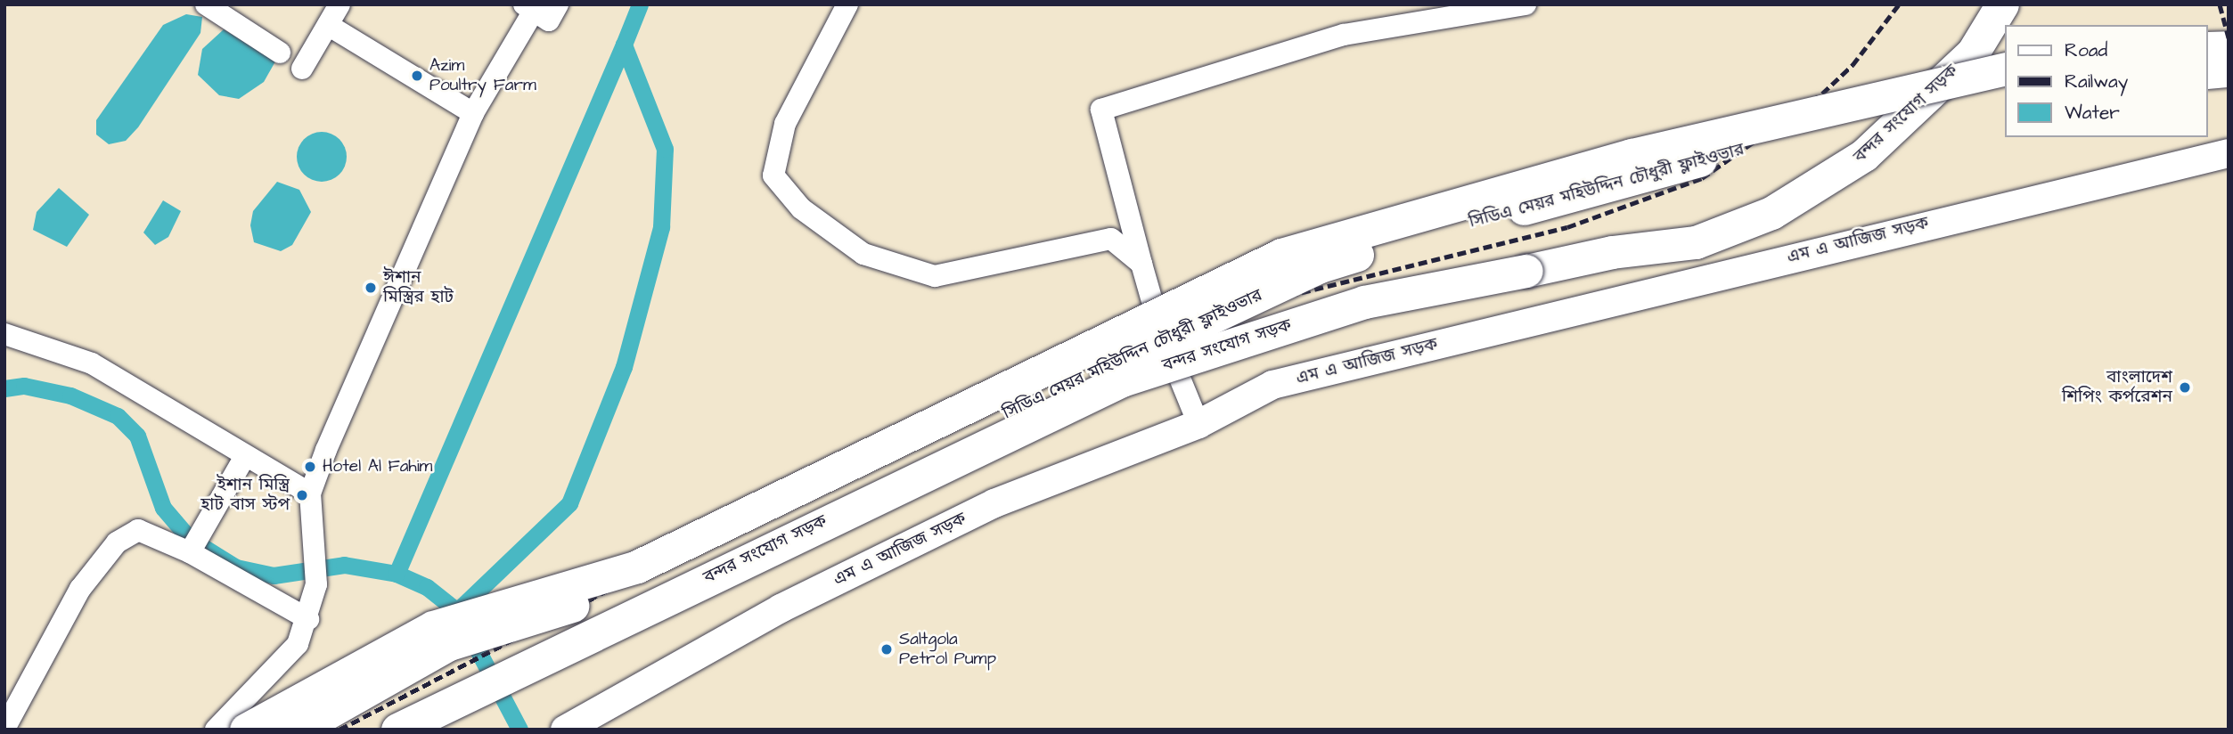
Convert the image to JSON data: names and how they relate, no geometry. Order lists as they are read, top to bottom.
{
  "streets": {
    "highway": ["বন্দর সংযোগ সড়ক", "সিডিএ মেয়র মহিউদ্দিন চৌধুরী ফ্লাইওভার"],
    "main road": ["এম এ আজিজ সড়ক"]
  },
  "places": [
    "Azim Poultry Farm",
    "ঈশান মিস্ত্রির হাট",
    "বাংলাদেশ শিপিং কর্পরেশন",
    "Hotel Al Fahim",
    "ইশান মিস্ত্রি হাট বাস স্টপ",
    "Saltgola Petrol Pump"
  ],
  "legend": ["Road", "Railway", "Water"]
}
